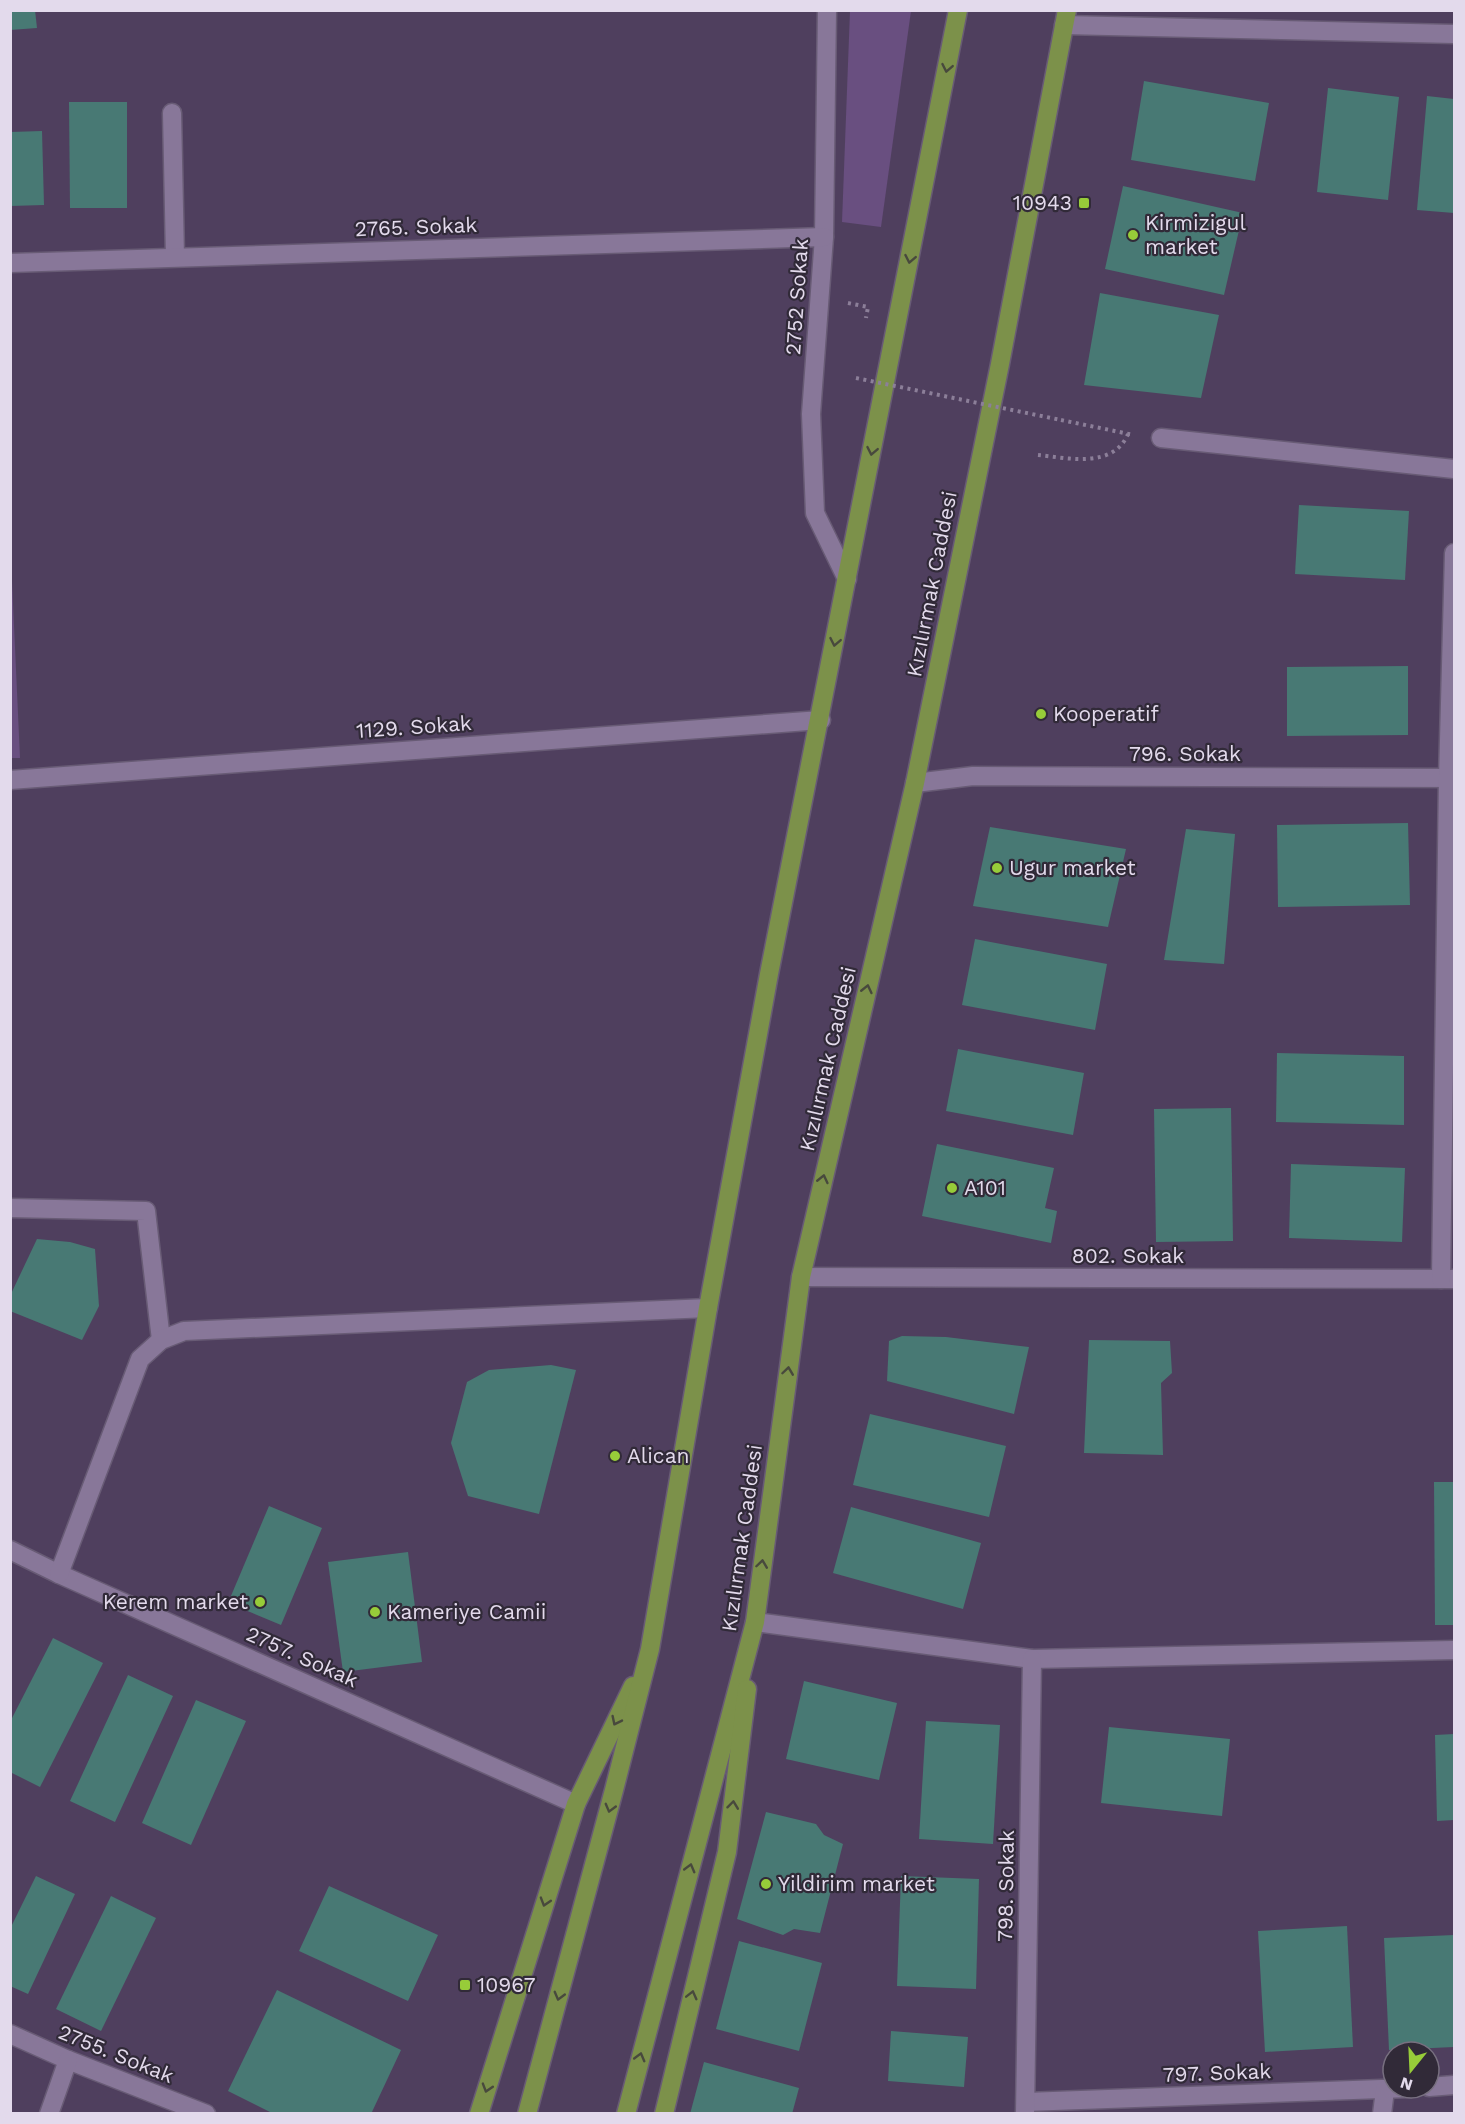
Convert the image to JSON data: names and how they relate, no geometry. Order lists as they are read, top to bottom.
{
  "streets": {
    "main road": ["Kızılırmak Caddesi"],
    "street": [
      "2765. Sokak",
      "2752 Sokak",
      "1129. Sokak",
      "796. Sokak",
      "802. Sokak",
      "2757. Sokak",
      "798. Sokak",
      "2755. Sokak",
      "797. Sokak"
    ]
  },
  "crossings": [
    ["2765. Sokak", "2752 Sokak"],
    ["Kızılırmak Caddesi", "796. Sokak"],
    ["Kızılırmak Caddesi", "802. Sokak"],
    ["798. Sokak", "797. Sokak"]
  ],
  "places": {
    "transit": ["10943", "10967"],
    "other": [
      "Kirmizigul market",
      "Kooperatif",
      "Ugur market",
      "A101",
      "Alican",
      "Kerem market",
      "Kameriye Camii",
      "Yildirim market"
    ]
  },
  "north": "bottom"
}
